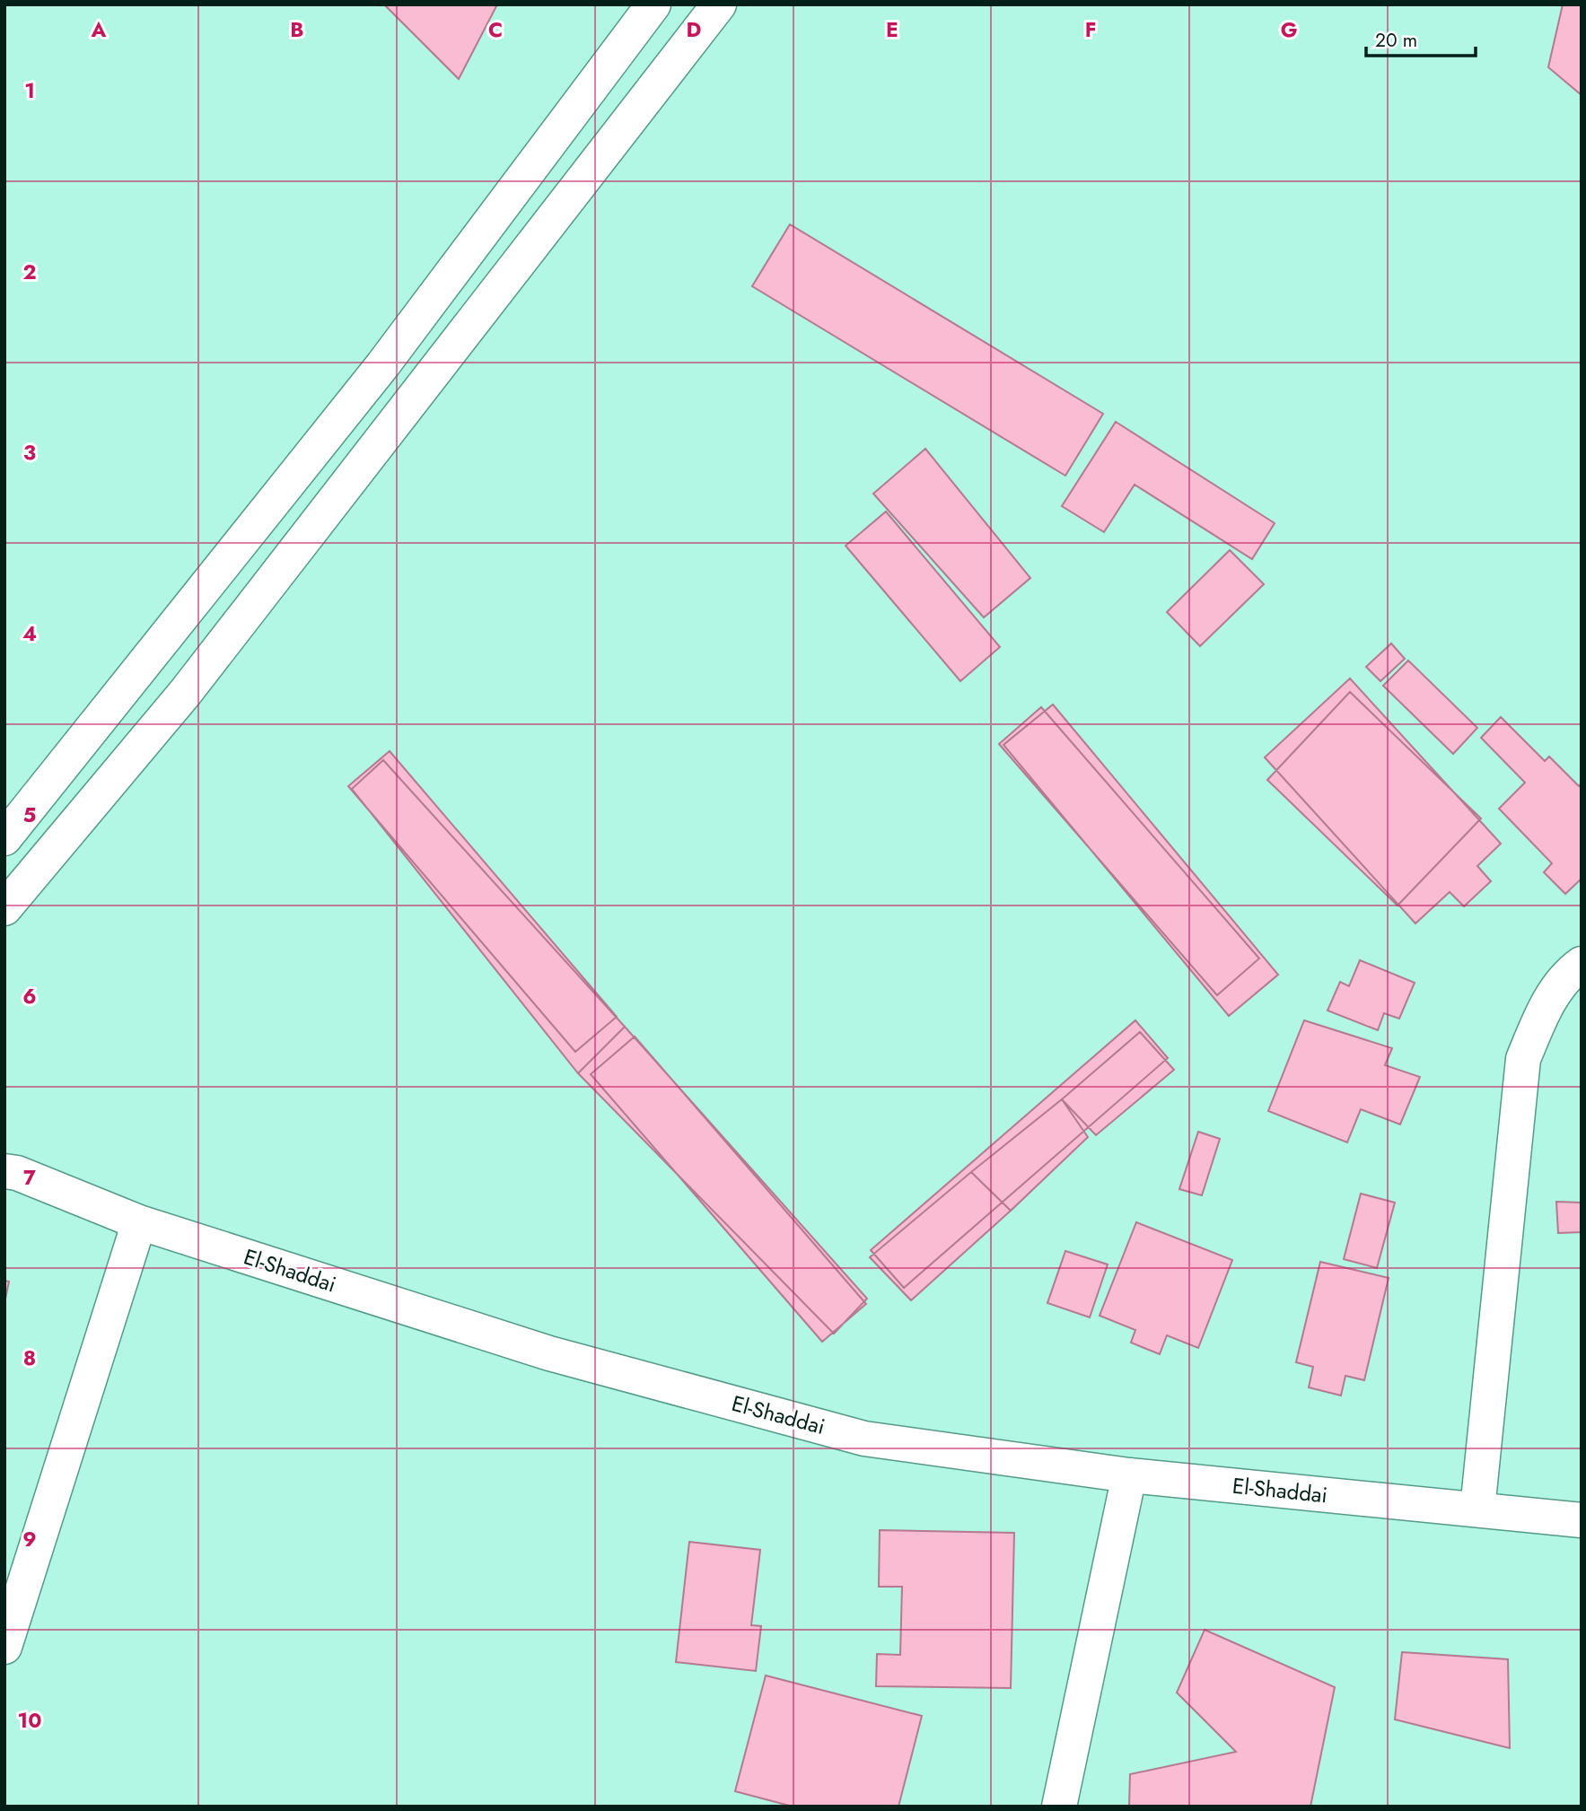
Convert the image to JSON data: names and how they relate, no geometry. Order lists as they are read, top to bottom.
{
  "streets": {
    "street": ["El-Shaddai"]
  },
  "scale_bar": "20 m",
  "grid": {
    "columns": [
      "A",
      "B",
      "C",
      "D",
      "E",
      "F",
      "G"
    ],
    "rows": [
      "1",
      "2",
      "3",
      "4",
      "5",
      "6",
      "7",
      "8",
      "9",
      "10"
    ]
  }
}
